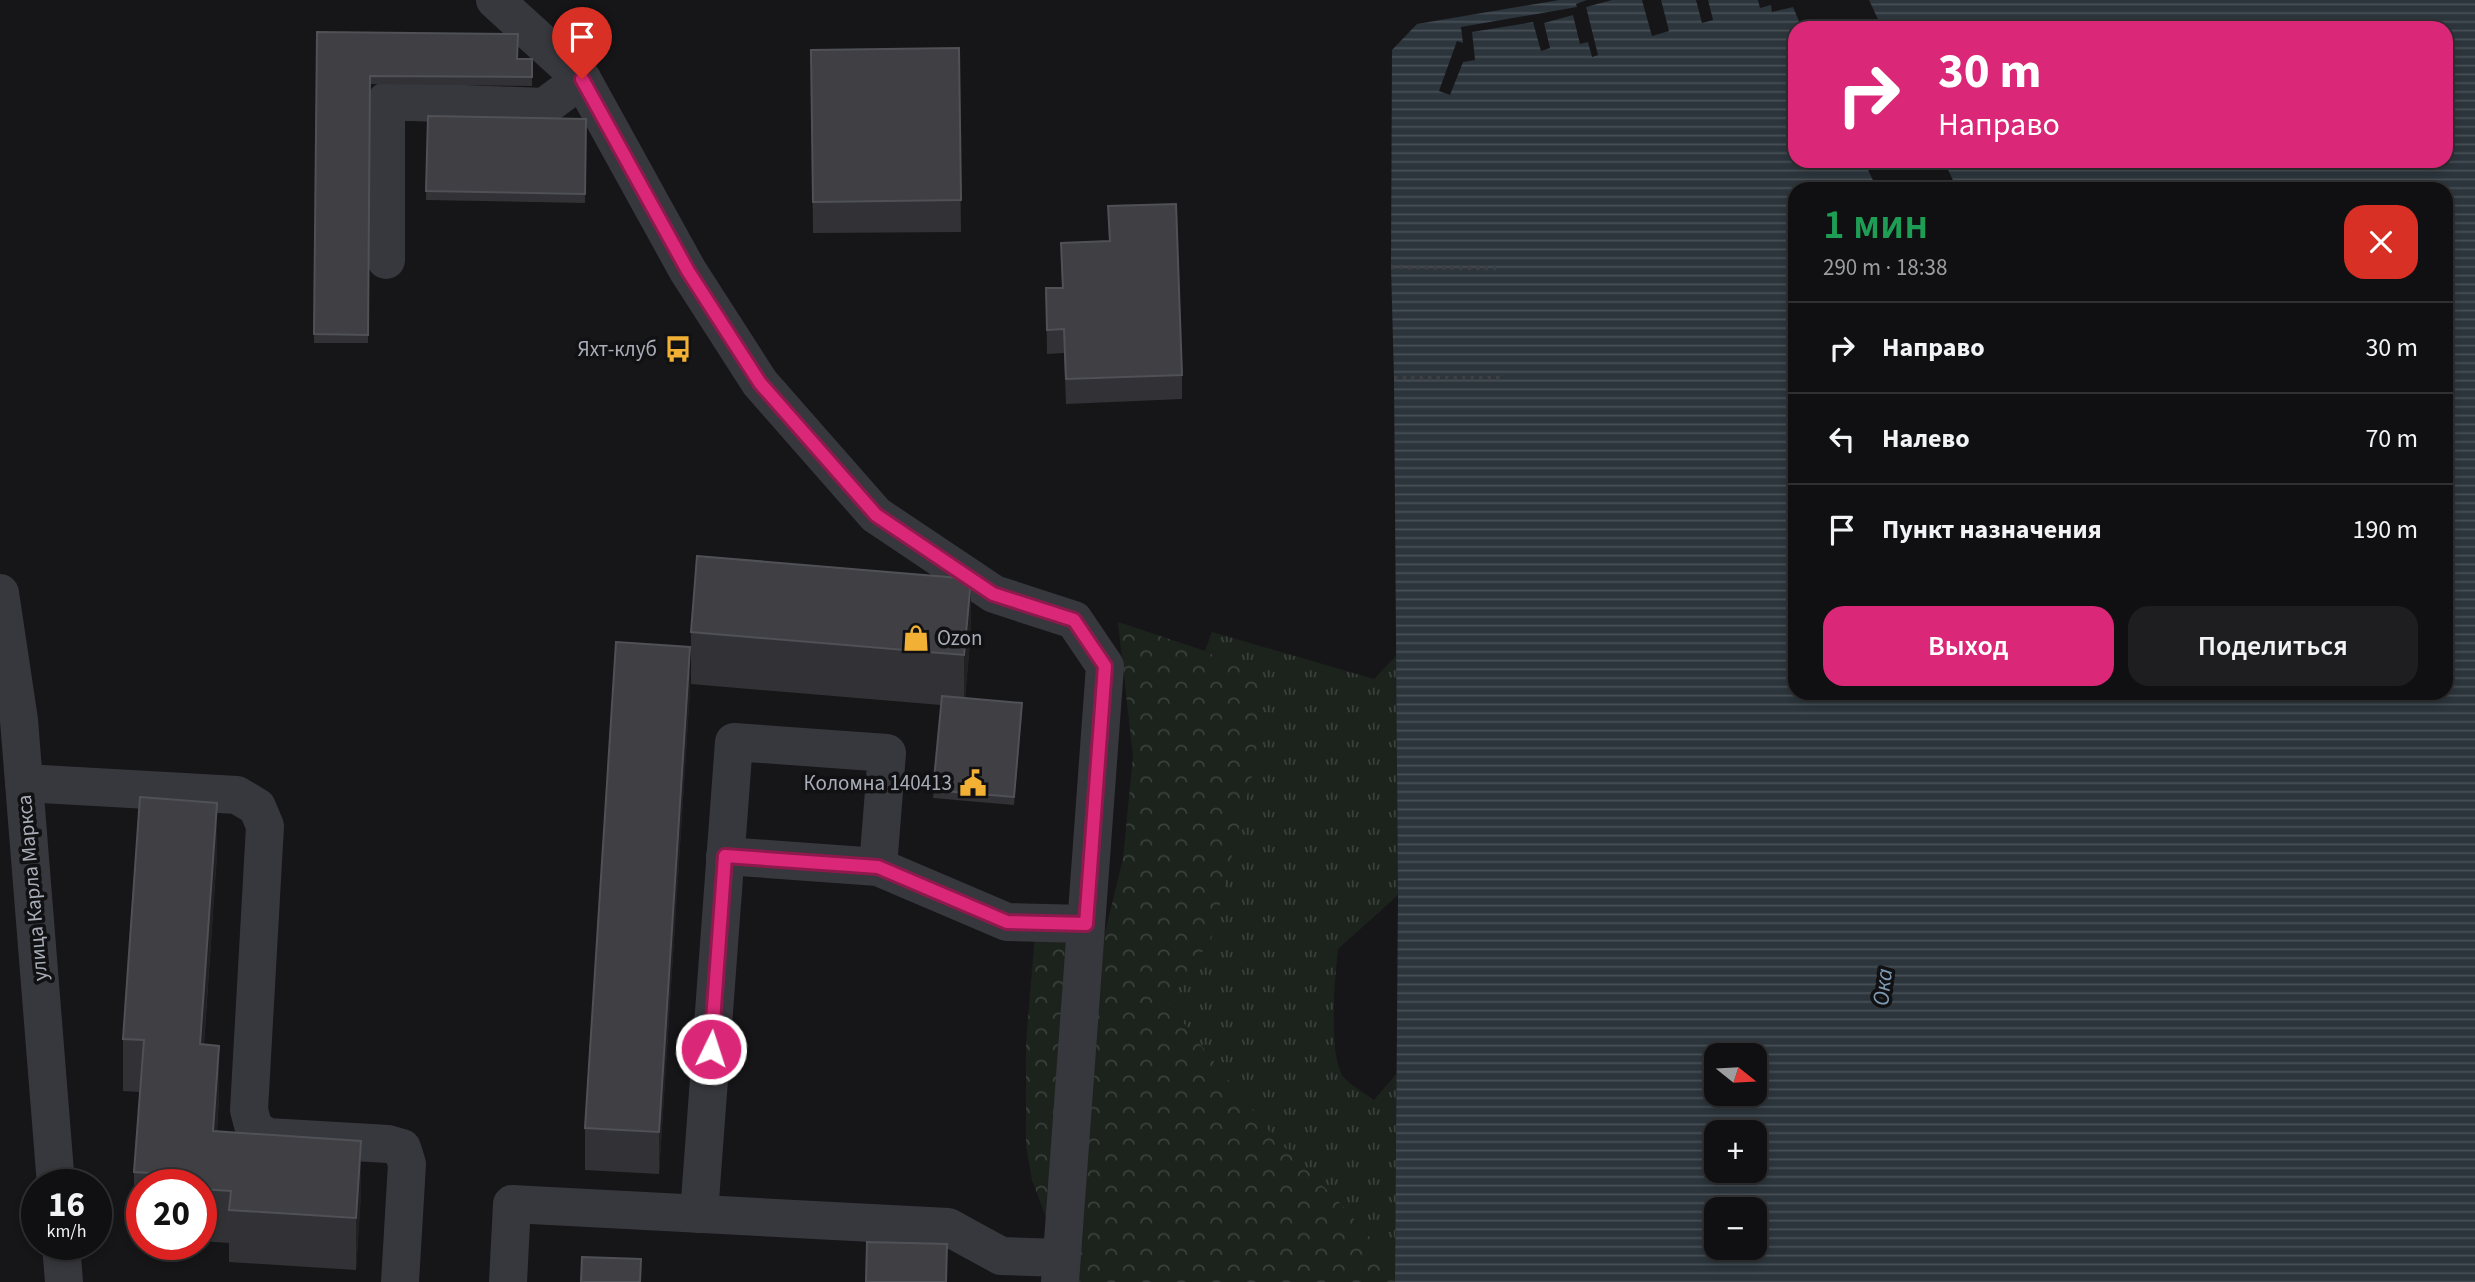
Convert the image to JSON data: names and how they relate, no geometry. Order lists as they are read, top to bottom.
{
  "streets": {
    "street": ["улица Карла Маркса"]
  },
  "water": ["Ока"],
  "places": {
    "bus stop": ["Яхт-клуб"],
    "shop": ["Ozon"],
    "public building": ["Коломна 140413"]
  },
  "north": "right",
  "page": {
    "turn": ["30 m", "Направо"],
    "heading": ["1 мин", "290 m · 18:38"],
    "list": [
      {
        "name": "Направо",
        "value": "30 m"
      },
      {
        "name": "Налево",
        "value": "70 m"
      },
      {
        "name": "Пункт назначения",
        "value": "190 m"
      }
    ],
    "buttons": ["Выход", "Поделиться"],
    "map_buttons": ["+", "−"],
    "speed": "16 km/h",
    "limit": "20"
  }
}
